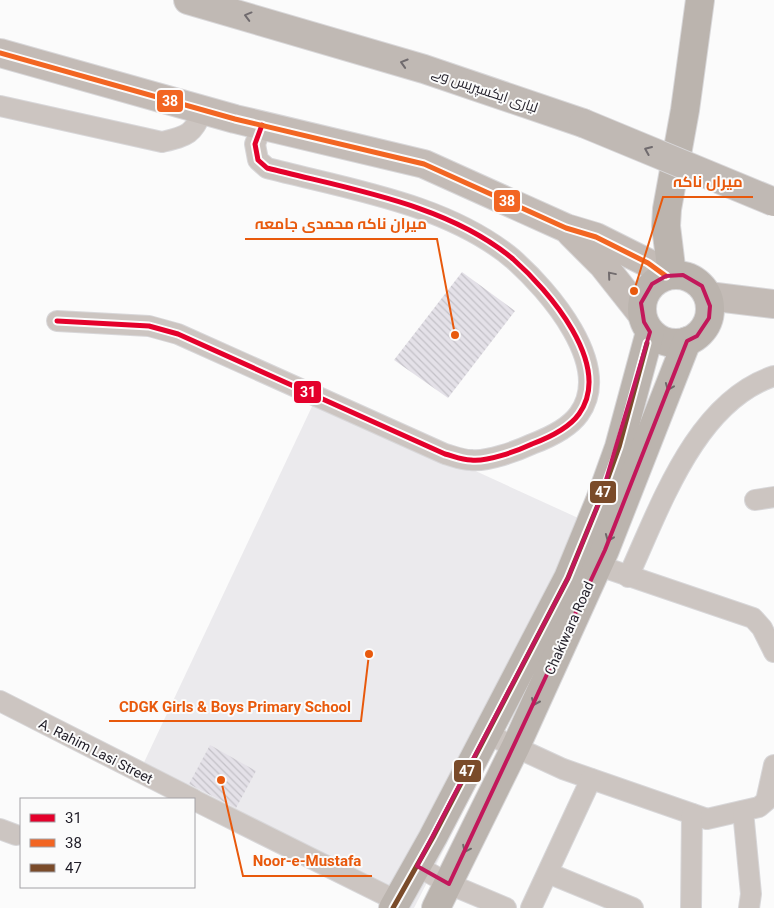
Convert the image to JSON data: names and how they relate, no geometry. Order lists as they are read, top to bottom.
{
  "streets": {
    "highway": ["لیاری ایکسپریس وے"],
    "main road": ["Chakiwara Road"],
    "street": ["A. Rahim Lasi Street"]
  },
  "crossings": [
    ["Chakiwara Road", "A. Rahim Lasi Street"]
  ],
  "one_way": ["لیاری ایکسپریس وے"],
  "places": [
    "میراں ناکہ",
    "میران ناکہ محمدی جامعہ",
    "CDGK Girls & Boys Primary School",
    "Noor-e-Mustafa"
  ],
  "lines": ["transit line 38", "transit line 31", "transit line 47"],
  "legend": ["31", "38", "47"]
}
